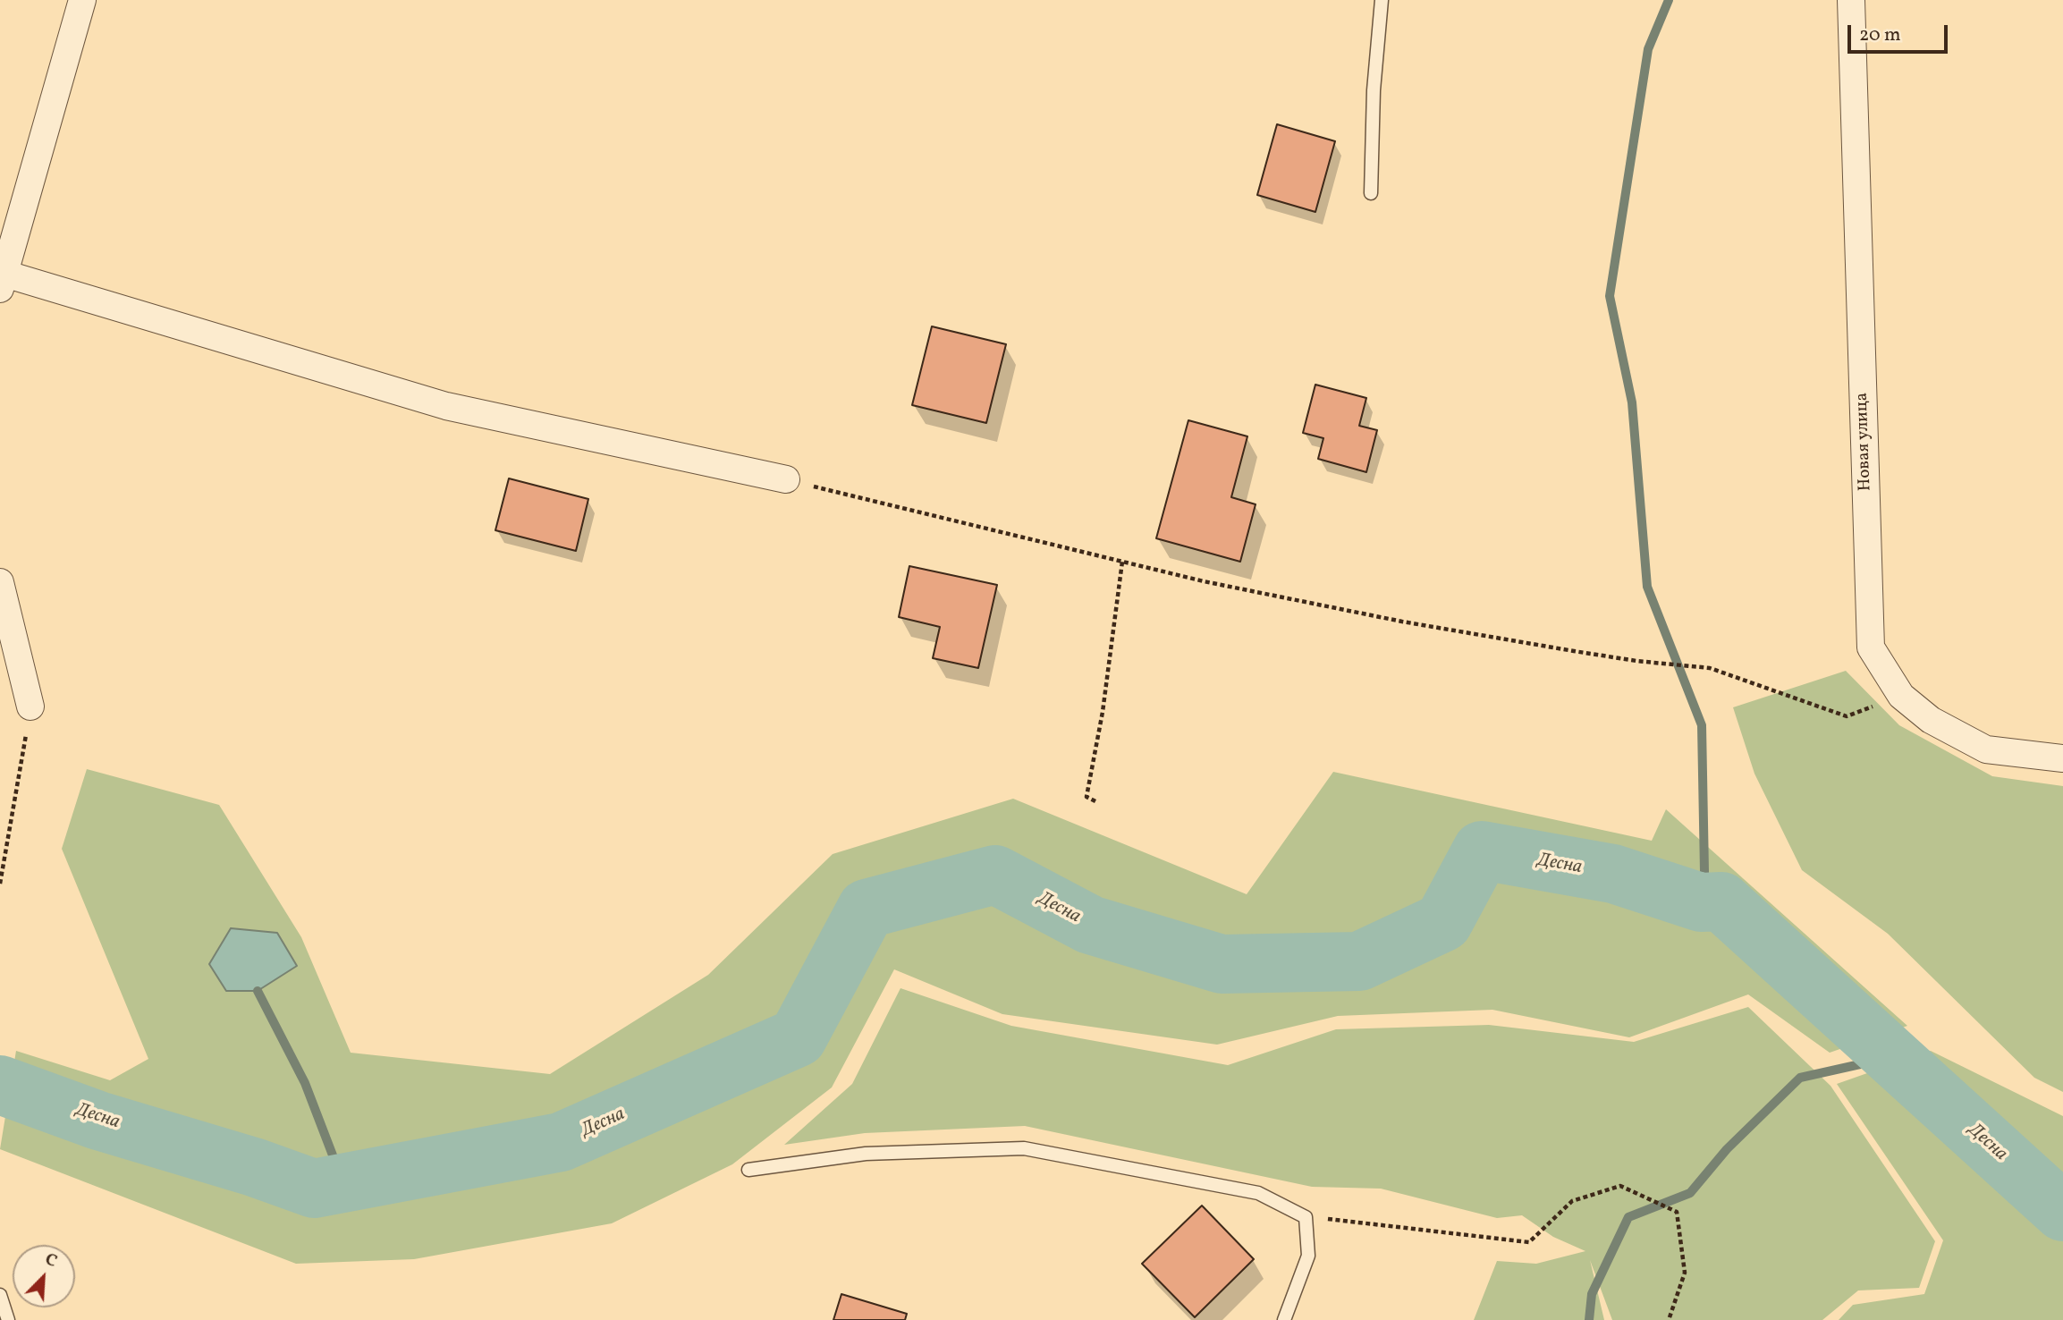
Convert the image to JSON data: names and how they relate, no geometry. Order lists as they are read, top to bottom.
{
  "streets": {
    "street": ["Новая улица"]
  },
  "water": ["Десна"],
  "scale_bar": "20 m",
  "north": "top right"
}
